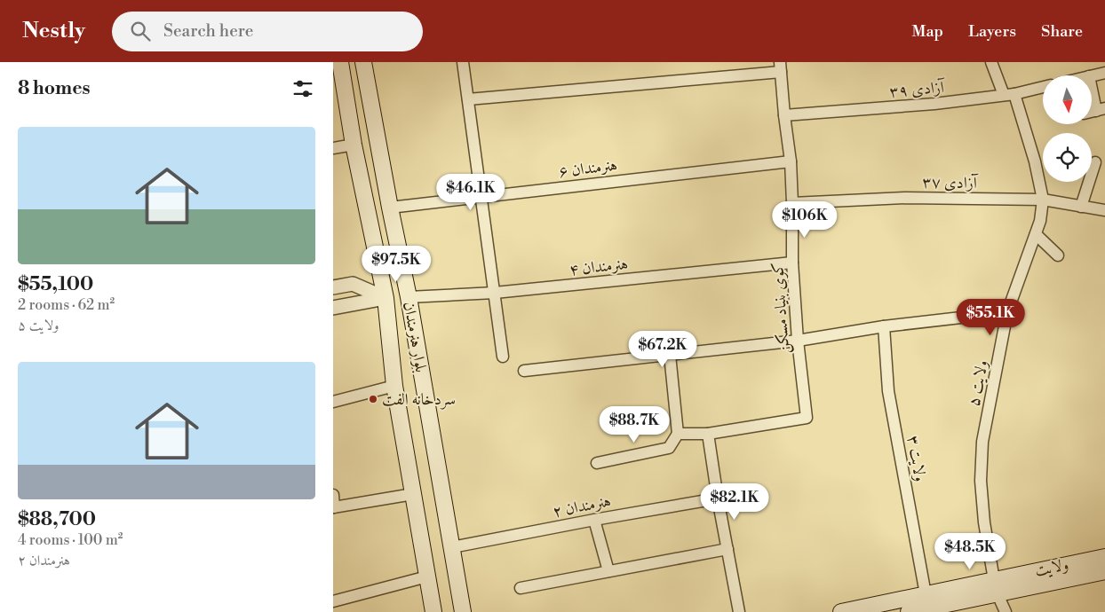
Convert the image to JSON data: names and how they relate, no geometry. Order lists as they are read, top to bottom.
{
  "streets": {
    "main road": ["بلوار هنرمندان", "ولایت"],
    "street": [
      "آزادی ۳۹",
      "هنرمندان ۶",
      "آزادی ۳۷",
      "هنرمندان ۴",
      "کوی بنیاد مسکن",
      "ولایت ۵",
      "ولایت ۳",
      "هنرمندان ۲"
    ]
  },
  "crossings": [
    ["آزادی ۳۹", "کوی بنیاد مسکن"],
    ["آزادی ۳۹", "ولایت ۵"],
    ["هنرمندان ۶", "کوی بنیاد مسکن"],
    ["هنرمندان ۶", "بلوار هنرمندان"],
    ["آزادی ۳۷", "کوی بنیاد مسکن"],
    ["آزادی ۳۷", "ولایت ۵"],
    ["هنرمندان ۴", "کوی بنیاد مسکن"],
    ["هنرمندان ۴", "بلوار هنرمندان"],
    ["بلوار هنرمندان", "هنرمندان ۲"],
    ["ولایت ۵", "ولایت"],
    ["ولایت ۳", "ولایت"]
  ],
  "places": ["سردخانه الفت"],
  "north": "bottom",
  "page": {
    "header": "Nestly",
    "search": "Search here",
    "nav": ["Map", "Layers", "Share"],
    "heading": "8 homes",
    "list": [
      {
        "name": "$55,100",
        "note": "2 rooms · 62 m² · ولایت ۵"
      },
      {
        "name": "$88,700",
        "note": "4 rooms · 100 m² · هنرمندان ۲"
      }
    ],
    "price": [
      "$46.1K",
      "$106K",
      "$97.5K",
      "$55.1K",
      "$67.2K",
      "$88.7K",
      "$82.1K",
      "$48.5K"
    ]
  }
}
